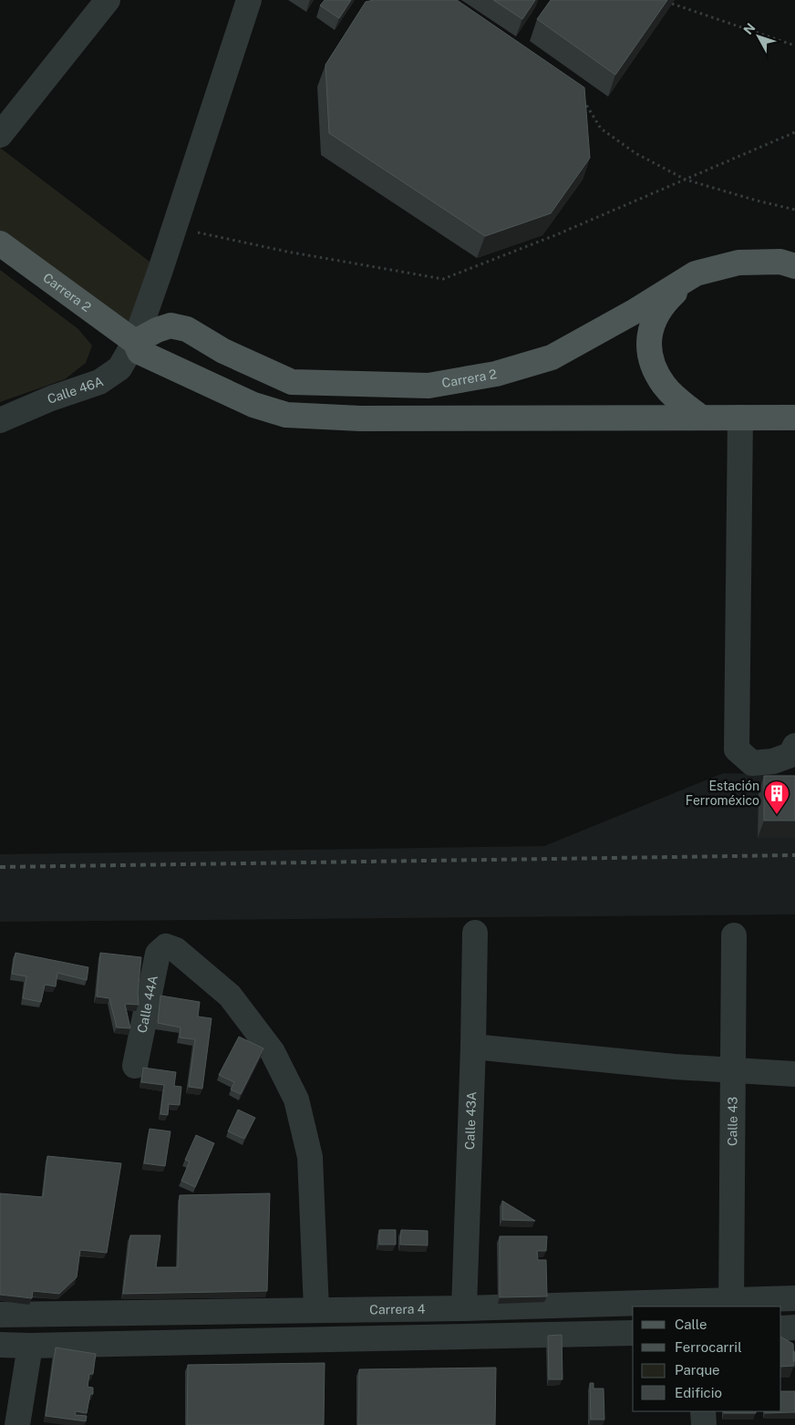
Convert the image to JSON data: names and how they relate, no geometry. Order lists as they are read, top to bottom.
{
  "streets": {
    "main road": ["Carrera 2"],
    "street": [
      "Calle 46A",
      "Calle 44A",
      "Calle 43A",
      "Calle 43",
      "Carrera 4"
    ]
  },
  "crossings": [
    ["Carrera 2", "Calle 46A"],
    ["Calle 44A", "Carrera 4"],
    ["Calle 43A", "Carrera 4"],
    ["Calle 43", "Carrera 4"]
  ],
  "places": {
    "building": ["Estación Ferroméxico"]
  },
  "legend": [
    "Calle",
    "Ferrocarril",
    "Parque",
    "Edificio"
  ],
  "north": "top left"
}
